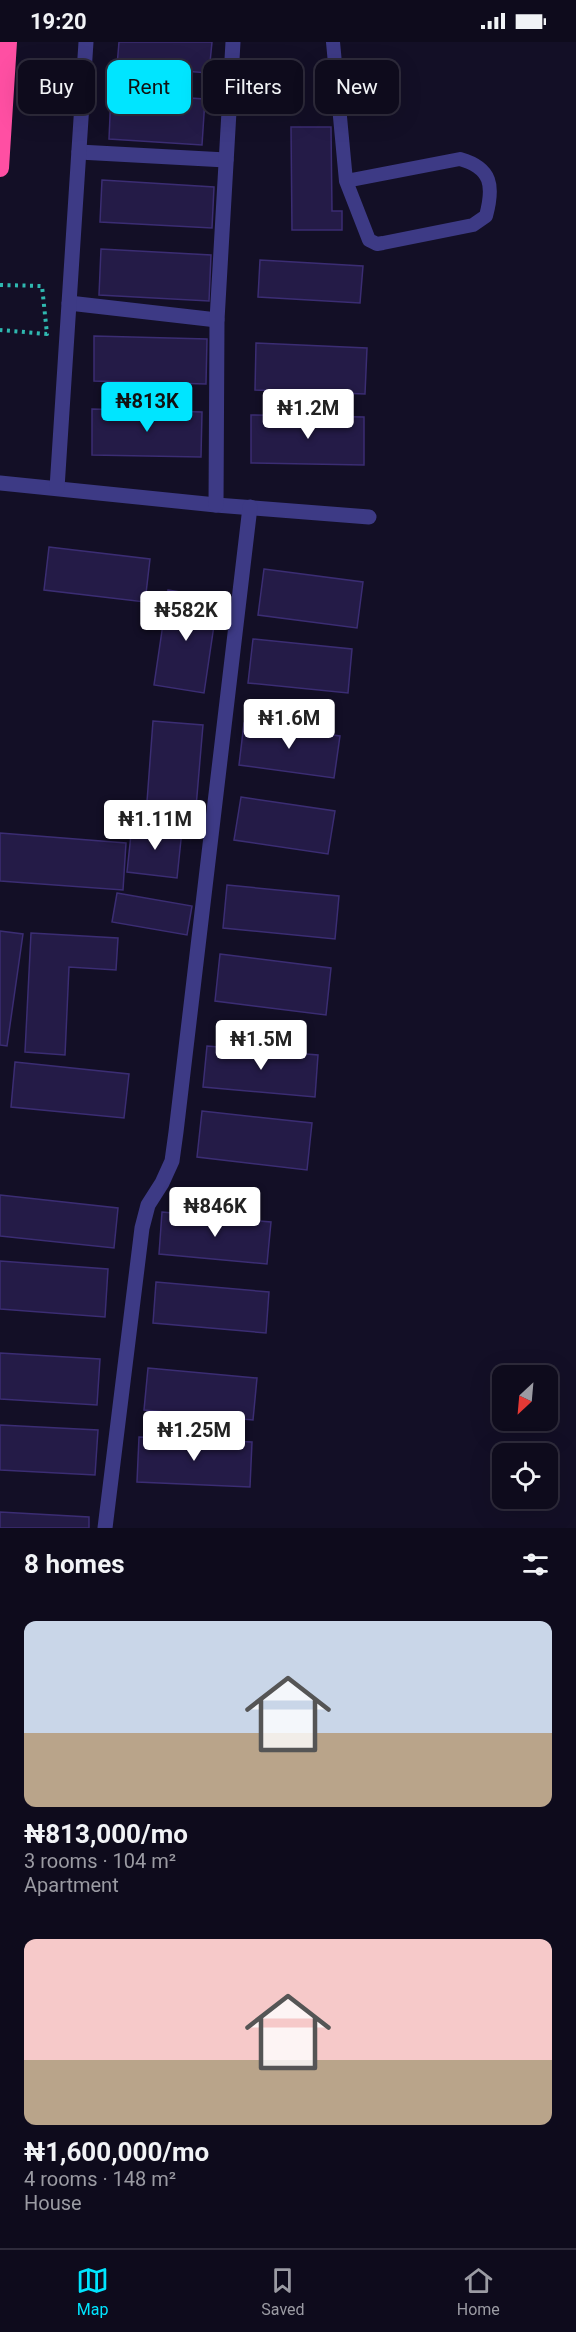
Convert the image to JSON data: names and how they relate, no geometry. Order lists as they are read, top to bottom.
{
  "north": "bottom left",
  "page": {
    "status": "19:20",
    "chip": [
      "Buy",
      "Rent",
      "Filters",
      "New"
    ],
    "price": [
      "₦813K",
      "₦1.2M",
      "₦582K",
      "₦1.6M",
      "₦1.11M",
      "₦1.5M",
      "₦846K",
      "₦1.25M"
    ],
    "heading": "8 homes",
    "list": [
      {
        "name": "₦813,000/mo",
        "note": "3 rooms · 104 m² · Apartment"
      },
      {
        "name": "₦1,600,000/mo",
        "note": "4 rooms · 148 m² · House"
      }
    ],
    "tabs": ["Map", "Saved", "Home"]
  }
}
